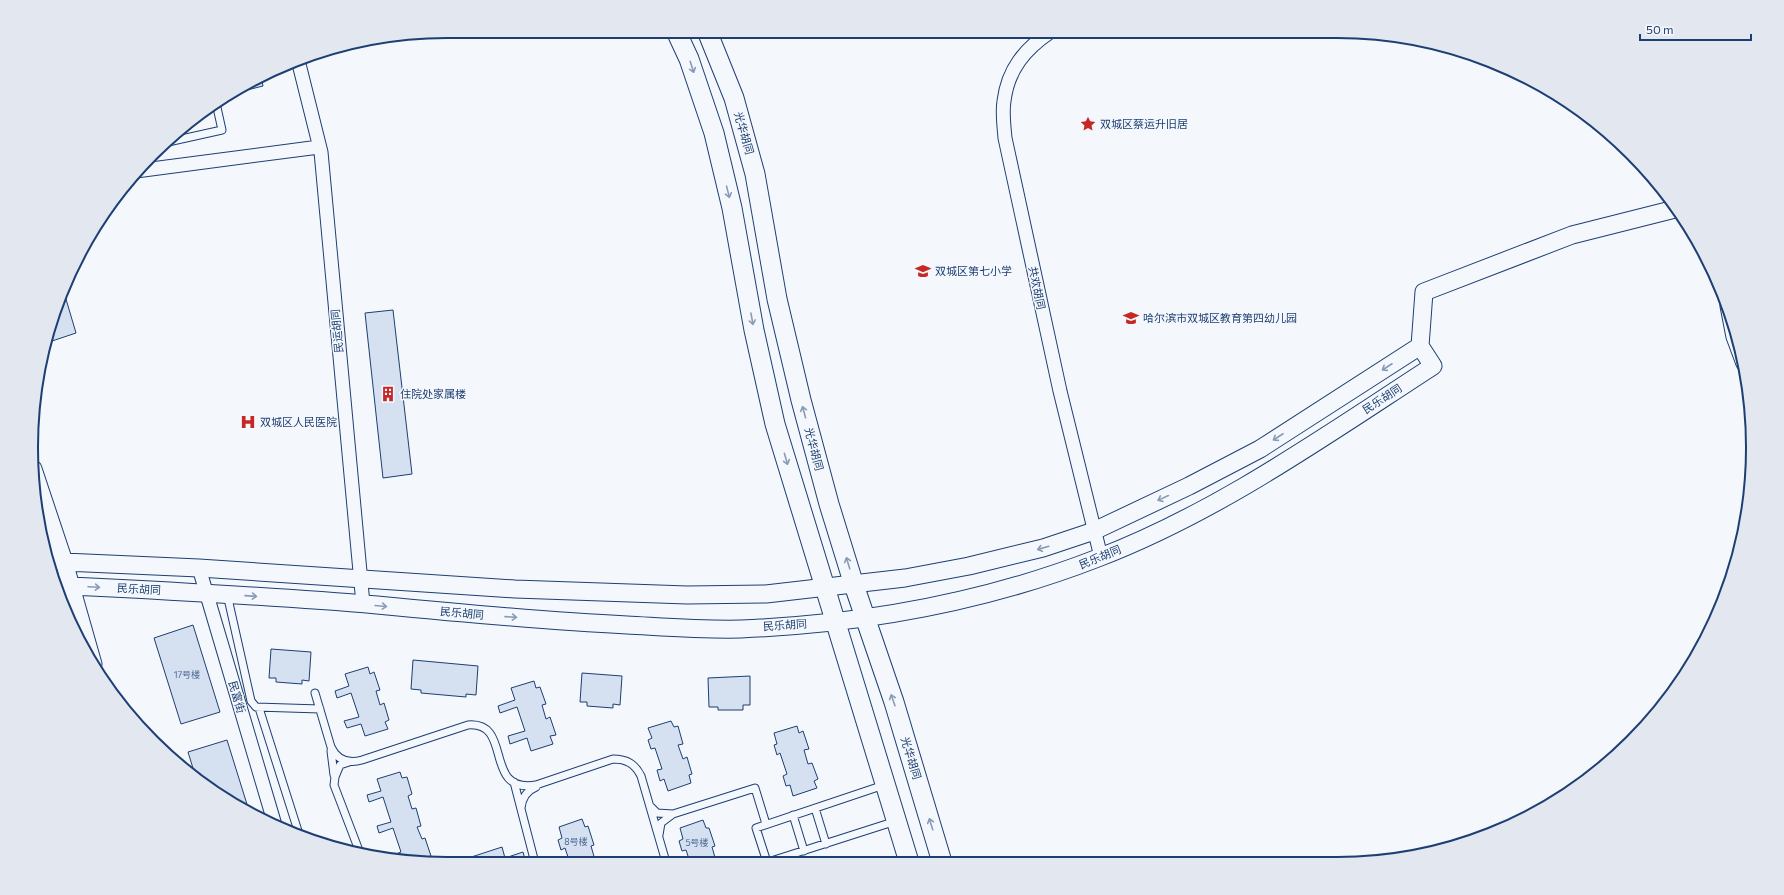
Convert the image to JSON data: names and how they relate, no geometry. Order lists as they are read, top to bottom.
{
  "streets": {
    "main road": ["光华胡同"],
    "street": [
      "共欢胡同",
      "民运胡同",
      "民乐胡同",
      "民富街"
    ]
  },
  "crossings": [
    ["光华胡同", "民乐胡同"],
    ["共欢胡同", "民乐胡同"],
    ["民运胡同", "民乐胡同"],
    ["民乐胡同", "民富街"]
  ],
  "places": {
    "place": ["双城区蔡运升旧居"],
    "school or university": ["双城区第七小学", "哈尔滨市双城区教育第四幼儿园"],
    "building": ["住院处家属楼"],
    "hospital": ["双城区人民医院"]
  },
  "house_numbers": ["17号楼", "8号楼", "5号楼"],
  "scale_bar": "50 m"
}
